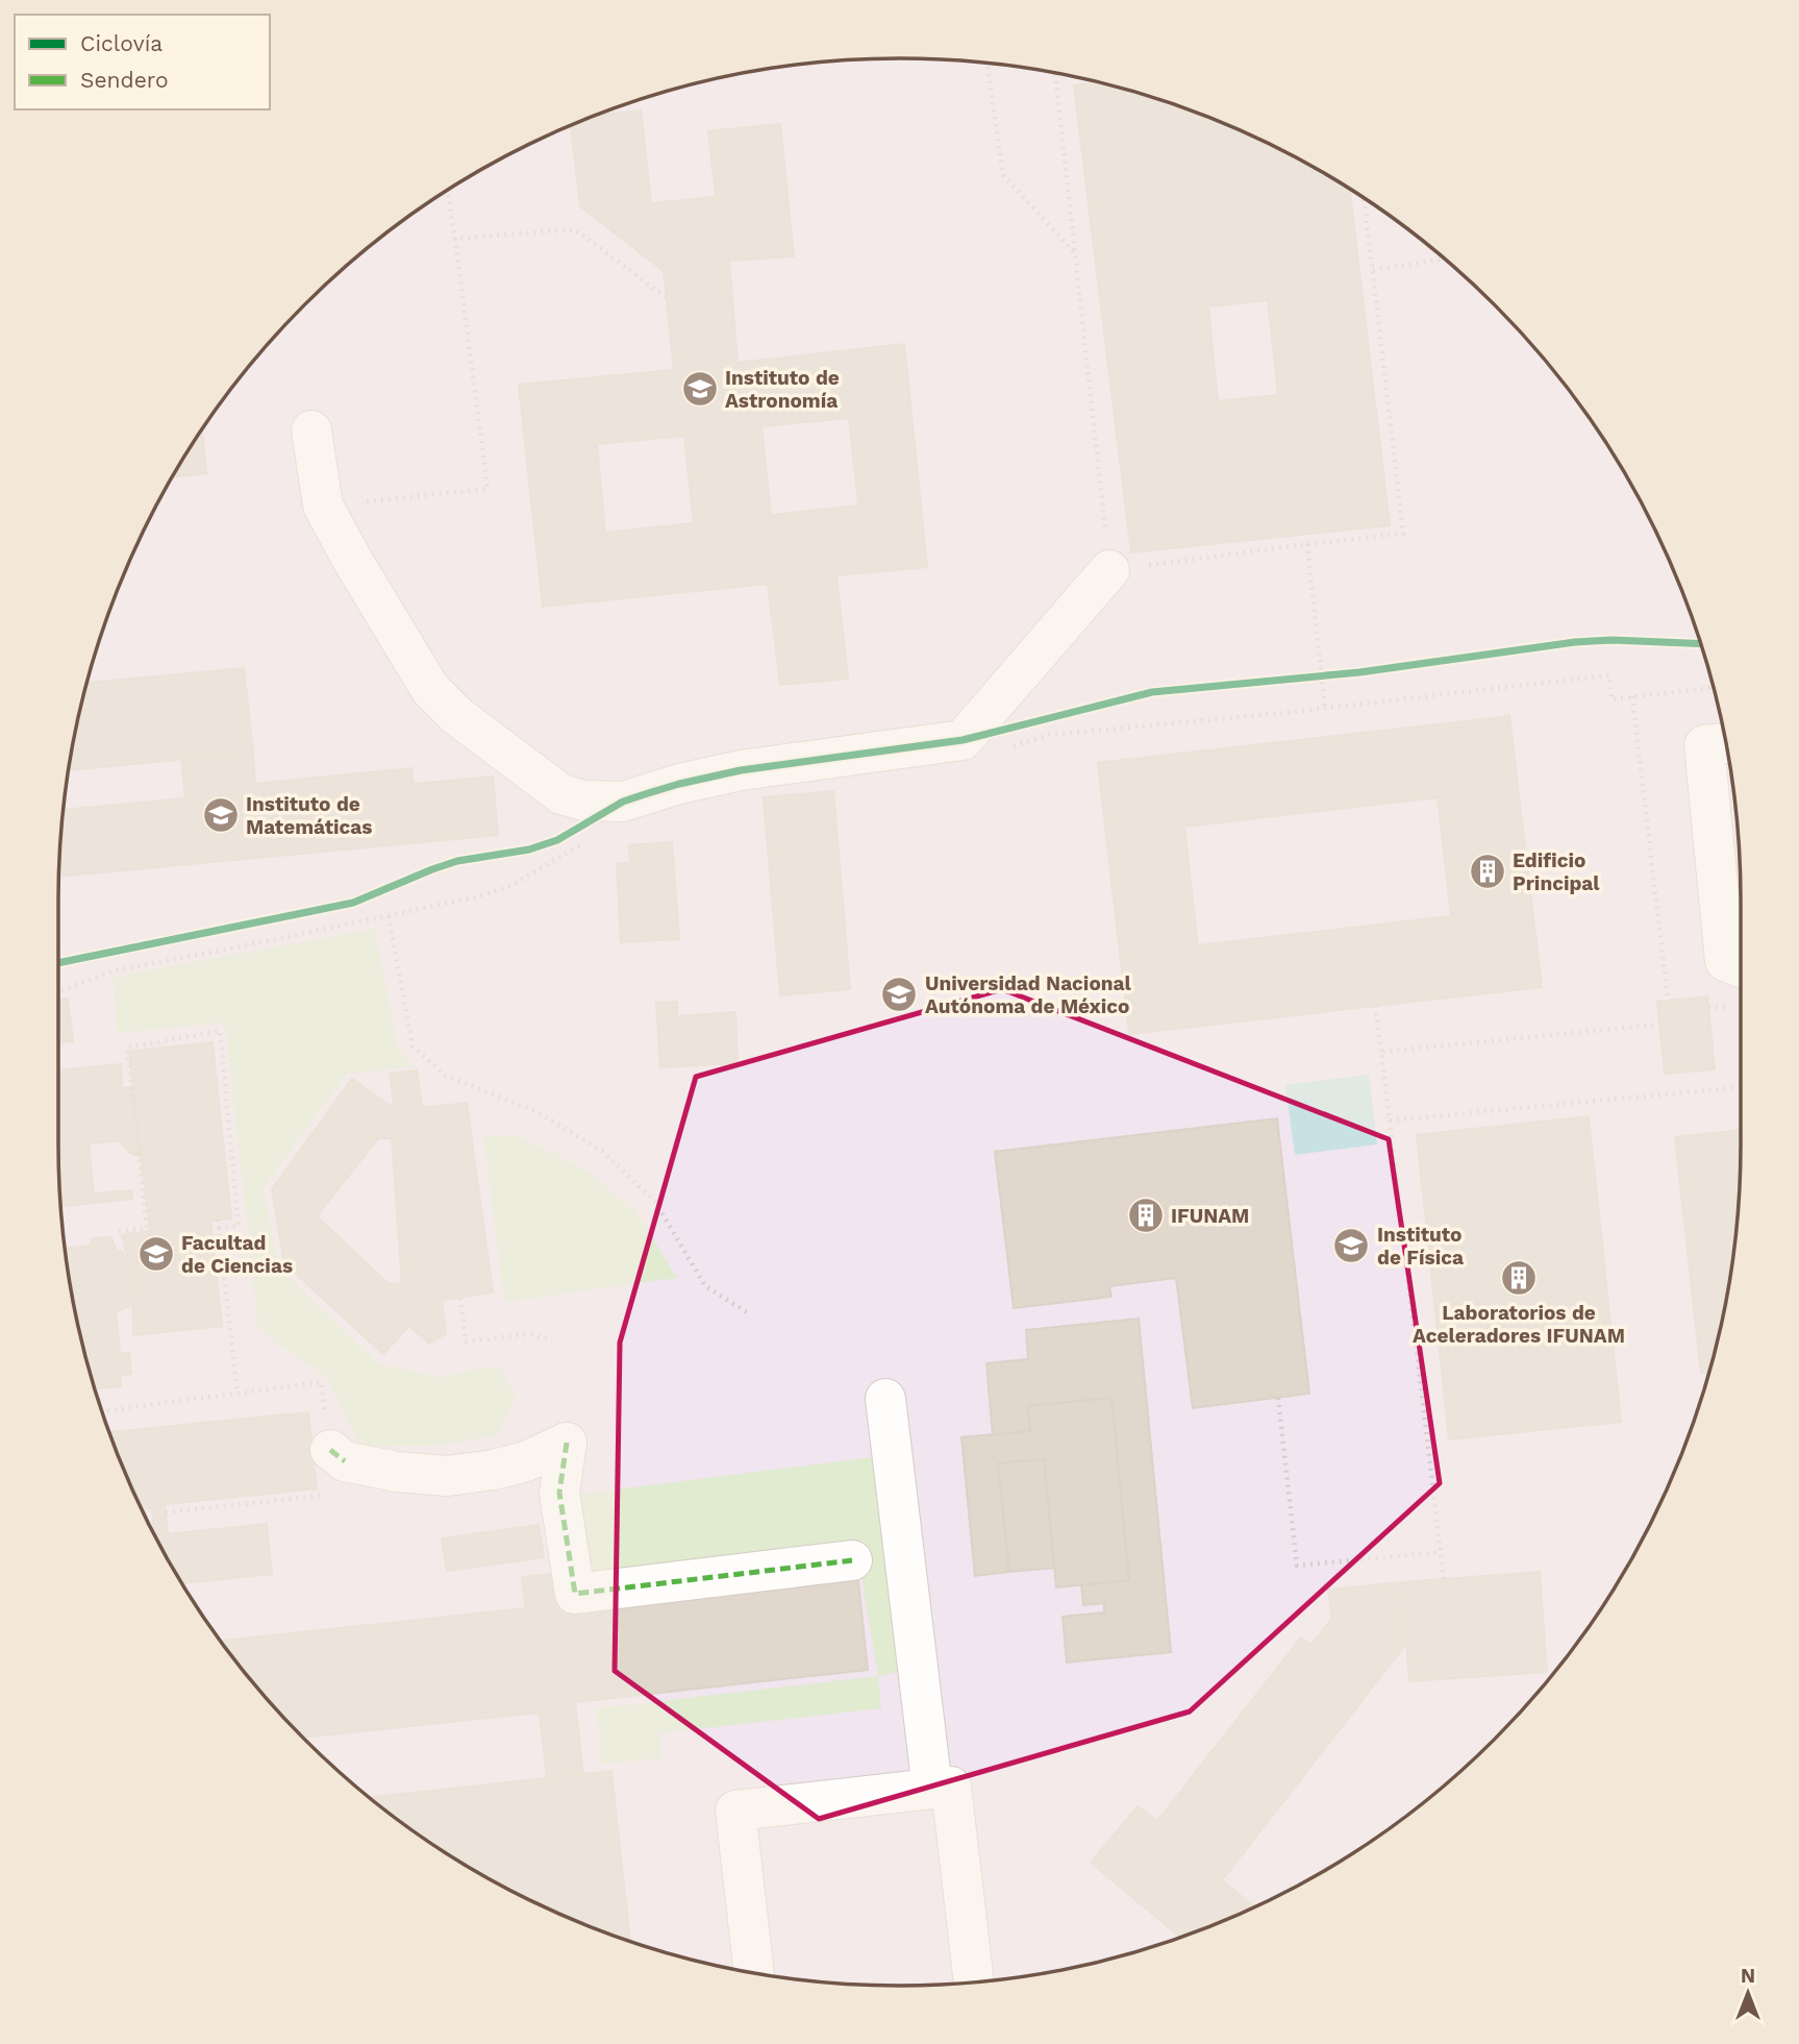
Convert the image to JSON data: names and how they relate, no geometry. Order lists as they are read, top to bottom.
{
  "places": {
    "school or university": [
      "Instituto de Astronomía",
      "Instituto de Matemáticas",
      "Universidad Nacional Autónoma de México",
      "Instituto de Física",
      "Facultad de Ciencias"
    ],
    "building": ["Edificio Principal", "IFUNAM", "Laboratorios de Aceleradores IFUNAM"]
  },
  "legend": ["Ciclovía", "Sendero"],
  "north": "top"
}
